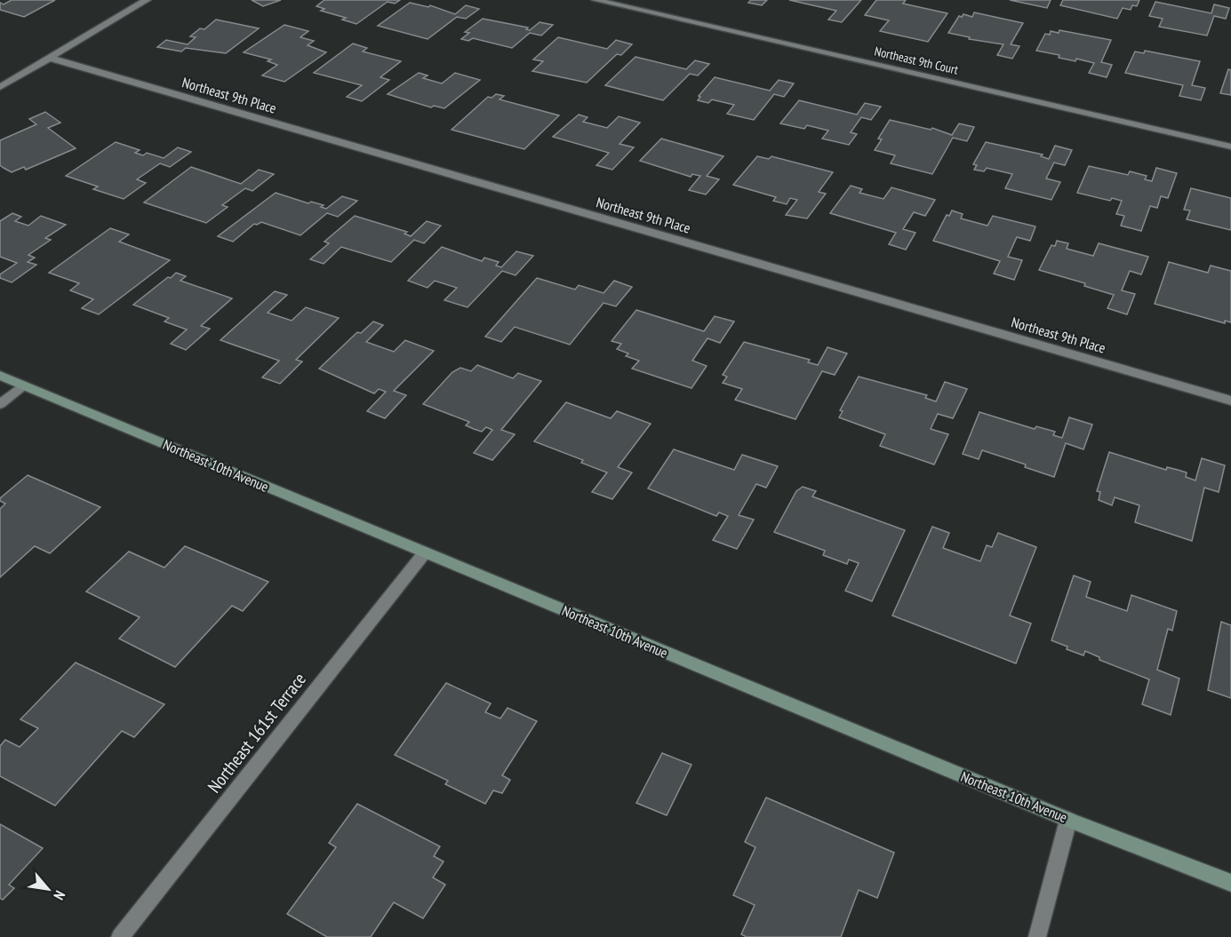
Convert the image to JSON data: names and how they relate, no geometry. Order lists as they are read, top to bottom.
{
  "streets": {
    "street": [
      "Northeast 9th Court",
      "Northeast 9th Place",
      "Northeast 10th Avenue",
      "Northeast 161st Terrace"
    ]
  },
  "crossings": [
    ["Northeast 10th Avenue", "Northeast 161st Terrace"]
  ],
  "north": "bottom right"
}
